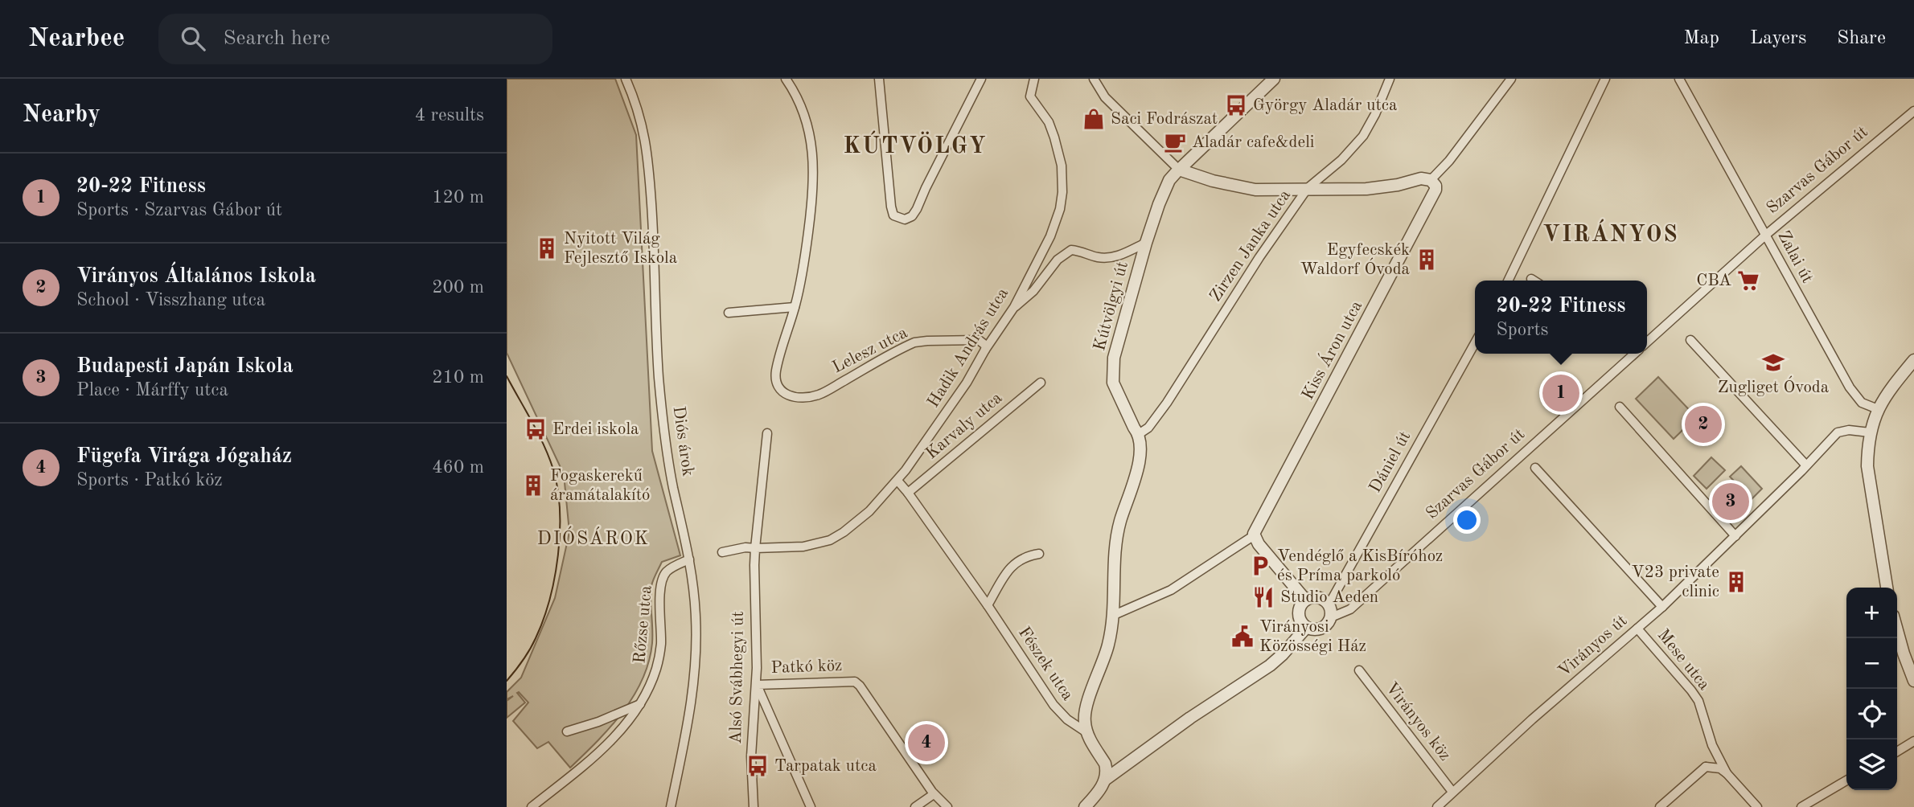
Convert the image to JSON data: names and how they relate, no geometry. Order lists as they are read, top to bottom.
{
  "streets": {
    "street": [
      "Szarvas Gábor út",
      "Zirzen Janka utca",
      "Zalai út",
      "Kútvölgyi út",
      "Hadik András utca",
      "Lelesz utca",
      "Kiss Áron utca",
      "Karvaly utca",
      "Diós árok",
      "Dániel út",
      "Rőzse utca",
      "Virányos út",
      "Mese utca",
      "Fészek utca",
      "Patkó köz",
      "Alsó Svábhegyi út",
      "Virányos köz"
    ]
  },
  "crossings": [
    ["Szarvas Gábor út", "Zalai út"],
    ["Szarvas Gábor út", "Dániel út"],
    ["Zirzen Janka utca", "Kútvölgyi út"],
    ["Kútvölgyi út", "Fészek utca"],
    ["Hadik András utca", "Lelesz utca"],
    ["Hadik András utca", "Fészek utca"],
    ["Hadik András utca", "Alsó Svábhegyi út"],
    ["Karvaly utca", "Fészek utca"],
    ["Diós árok", "Rőzse utca"],
    ["Virányos út", "Mese utca"],
    ["Virányos út", "Virányos köz"],
    ["Patkó köz", "Alsó Svábhegyi út"]
  ],
  "districts": ["KÚTVÖLGY", "VIRÁNYOS", "DIÓSÁROK"],
  "places": {
    "bus stop": ["György Aladár utca", "Erdei iskola", "Tarpatak utca"],
    "shop": ["Saci Fodrászat"],
    "cafe": ["Aladár cafe&deli"],
    "building": [
      "Nyitott Világ Fejlesztő Iskola",
      "Egyfecskék Waldorf Óvoda",
      "Fogaskerekű áramátalakító",
      "V23 private clinic"
    ],
    "supermarket": ["CBA"],
    "school or university": ["Zugliget Óvoda"],
    "parking": ["Vendéglő a KisBíróhoz és Príma parkoló"],
    "restaurant": ["Studio Aeden"],
    "public building": ["Virányosi Közösségi Ház"]
  },
  "page": {
    "header": "Nearbee",
    "search": "Search here",
    "nav": ["Map", "Layers", "Share"],
    "heading": ["Nearby", "4 results"],
    "list": [
      {
        "mark": "1",
        "name": "20-22 Fitness",
        "note": "Sports · Szarvas Gábor út",
        "value": "120 m"
      },
      {
        "mark": "2",
        "name": "Virányos Általános Iskola",
        "note": "School · Visszhang utca",
        "value": "200 m"
      },
      {
        "mark": "3",
        "name": "Budapesti Japán Iskola",
        "note": "Place · Márffy utca",
        "value": "210 m"
      },
      {
        "mark": "4",
        "name": "Fügefa Virága Jógaház",
        "note": "Sports · Patkó köz",
        "value": "460 m"
      }
    ],
    "popup": ["20-22 Fitness", "Sports"],
    "pins": [
      "1",
      "2",
      "3",
      "4"
    ],
    "map_buttons": ["+", "−"]
  }
}
